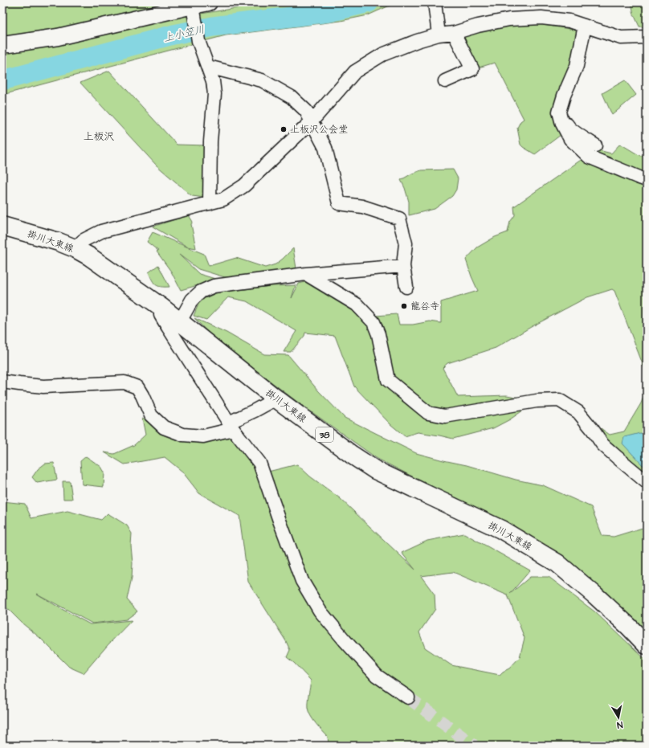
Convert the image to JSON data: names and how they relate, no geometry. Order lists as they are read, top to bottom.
{
  "streets": {
    "main road": ["掛川大東線", "38"]
  },
  "districts": ["上板沢"],
  "water": ["上小笠川"],
  "places": ["上板沢公会堂", "龍谷寺"],
  "north": "bottom"
}
